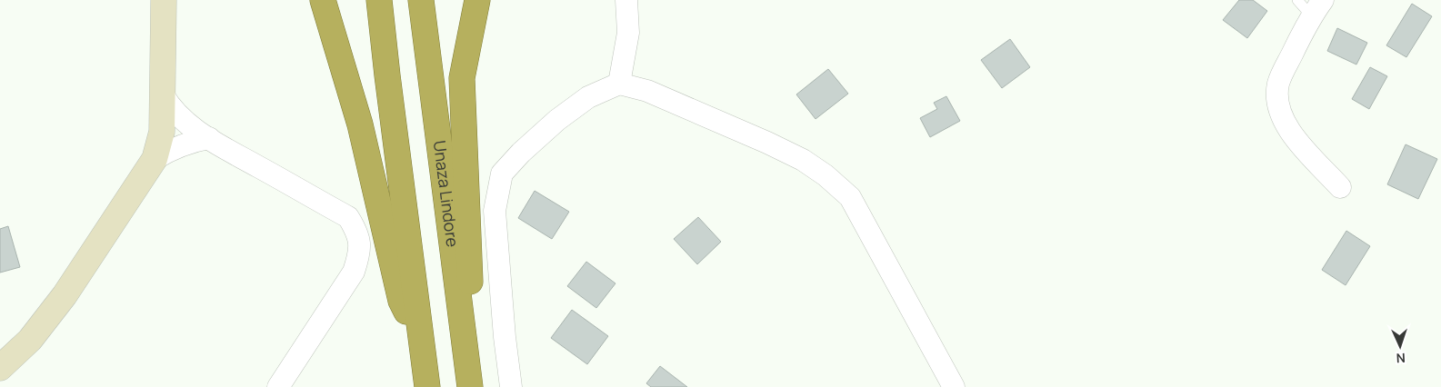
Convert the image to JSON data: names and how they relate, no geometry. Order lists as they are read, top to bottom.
{
  "streets": {
    "highway": ["Unaza Lindore"]
  },
  "north": "bottom"
}
